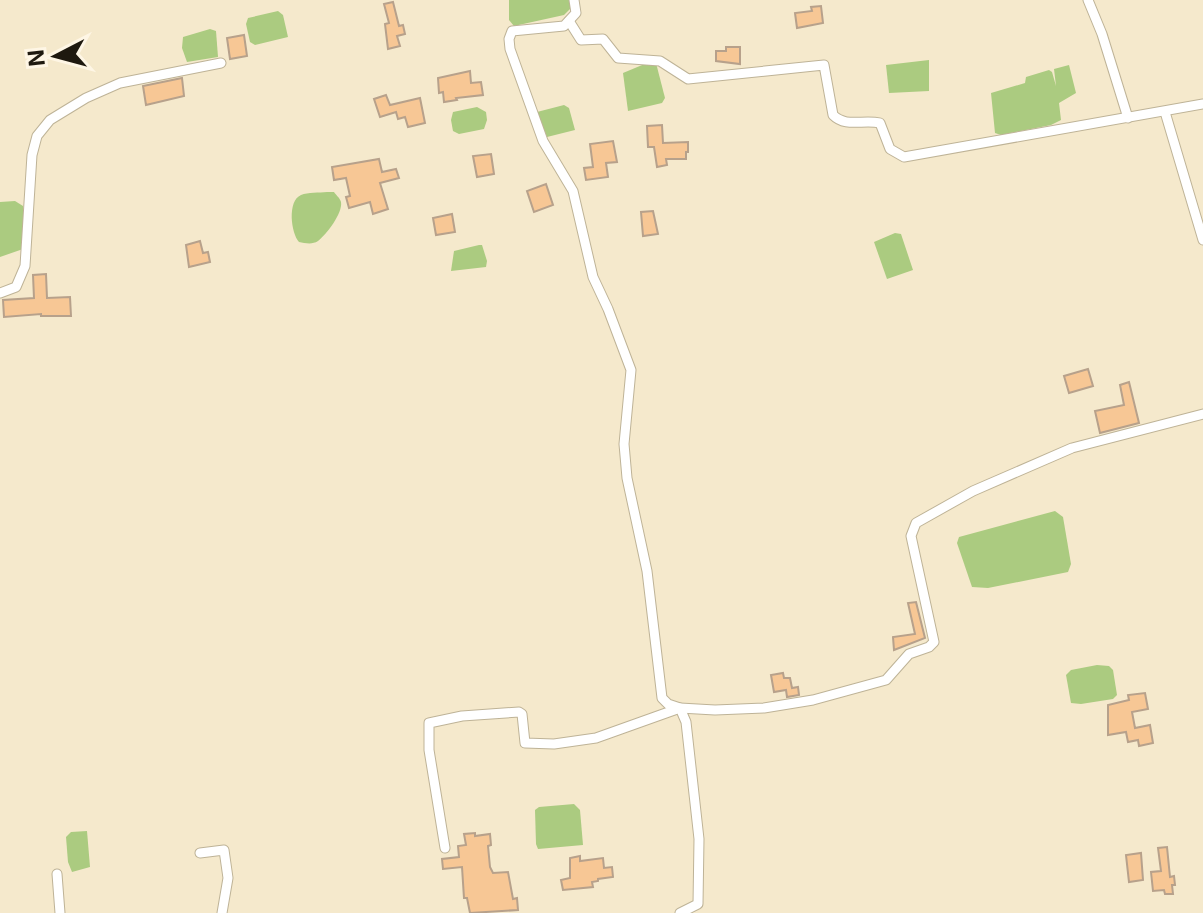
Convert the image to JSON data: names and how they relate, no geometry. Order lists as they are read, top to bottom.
{
  "north": "left"
}
